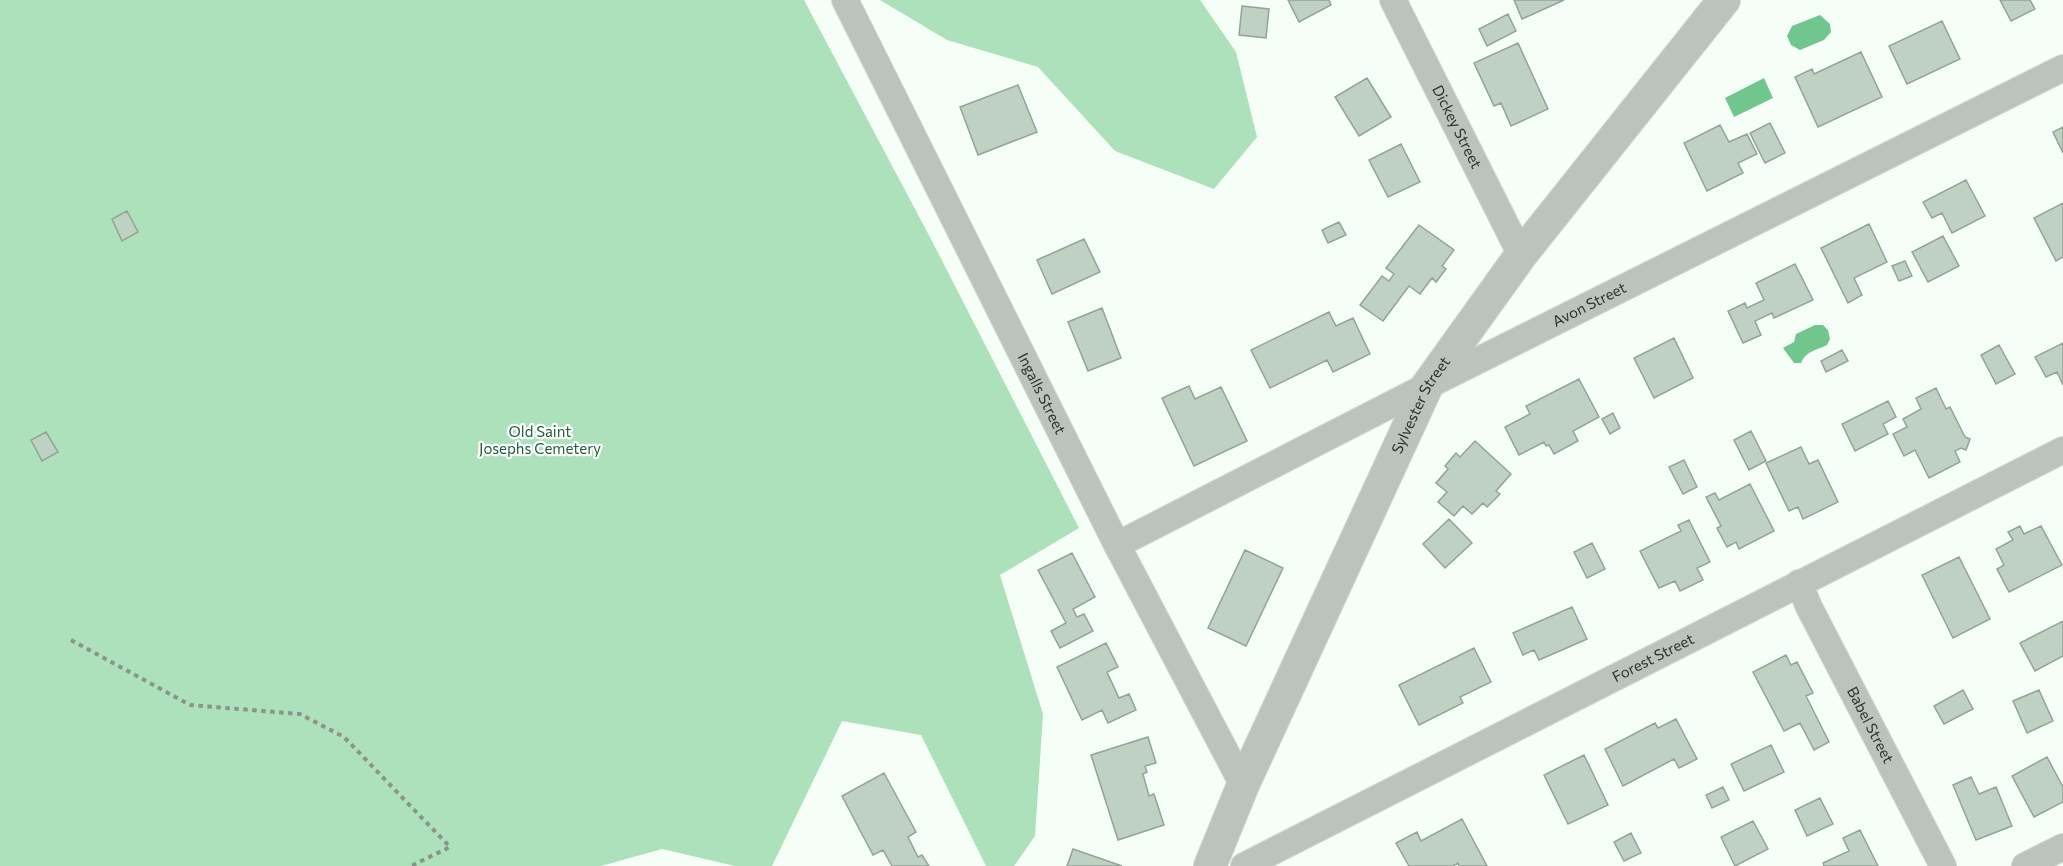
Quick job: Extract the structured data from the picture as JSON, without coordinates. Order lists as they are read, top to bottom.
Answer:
{
  "streets": {
    "street": [
      "Dickey Street",
      "Avon Street",
      "Ingalls Street",
      "Sylvester Street",
      "Forest Street",
      "Babel Street"
    ]
  },
  "crossings": [
    ["Dickey Street", "Sylvester Street"],
    ["Avon Street", "Ingalls Street"],
    ["Avon Street", "Sylvester Street"],
    ["Ingalls Street", "Sylvester Street"],
    ["Forest Street", "Babel Street"]
  ],
  "parks": ["Old Saint Josephs Cemetery"]
}
